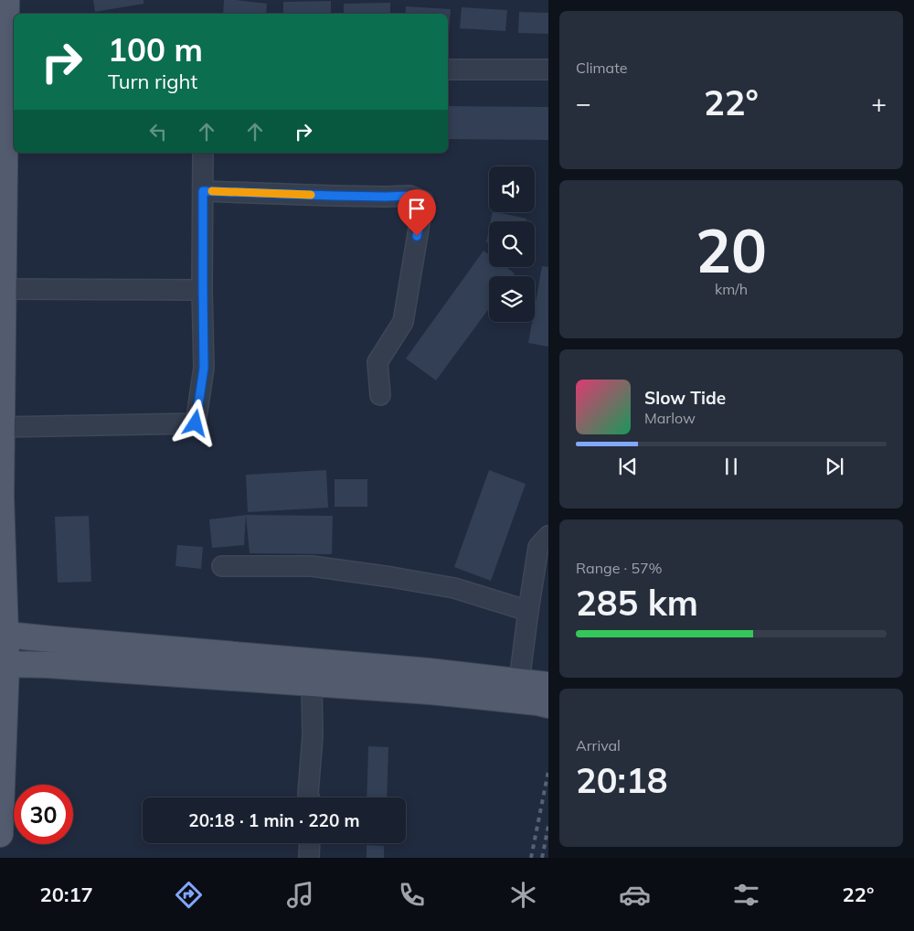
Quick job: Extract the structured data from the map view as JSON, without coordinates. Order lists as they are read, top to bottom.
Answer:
{
  "page": {
    "tile": [
      "Climate",
      ["20", "km/h"],
      ["Range · 57%", "285 km"],
      ["Arrival", "20:18"]
    ],
    "turn": ["100 m", "Turn right"],
    "heat": ["−", "22°", "+"],
    "song": ["Slow Tide", "Marlow"],
    "limit": "30",
    "trip": "20:18 · 1 min · 220 m",
    "tabs": ["20:17", "22°"]
  }
}
